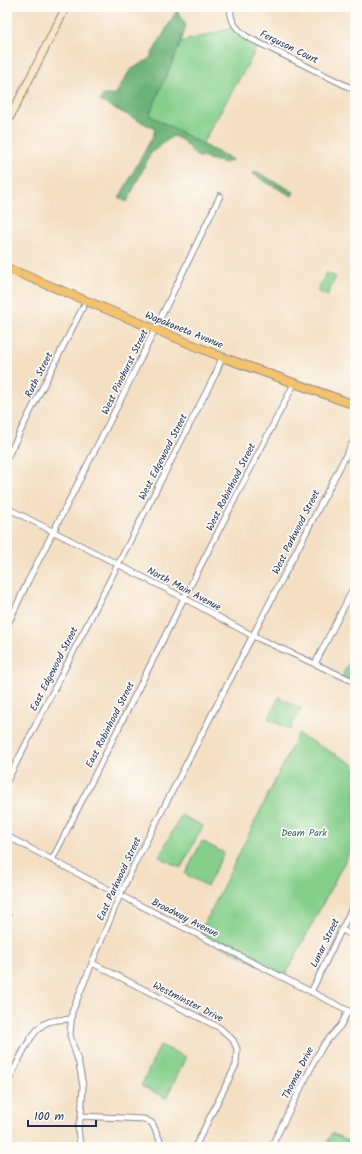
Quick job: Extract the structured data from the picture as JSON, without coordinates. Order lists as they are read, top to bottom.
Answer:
{
  "streets": {
    "main road": ["Wapakoneta Avenue"],
    "street": [
      "Ferguson Court",
      "West Pinehurst Street",
      "Ruth Street",
      "West Edgewood Street",
      "West Robinhood Street",
      "West Parkwood Street",
      "North Main Avenue",
      "East Edgewood Street",
      "East Robinhood Street",
      "East Parkwood Street",
      "Broadway Avenue",
      "Lunar Street",
      "Westminster Drive",
      "Thomas Drive"
    ]
  },
  "crossings": [
    ["Wapakoneta Avenue", "West Pinehurst Street"],
    ["Wapakoneta Avenue", "Ruth Street"],
    ["Wapakoneta Avenue", "West Edgewood Street"],
    ["Wapakoneta Avenue", "West Robinhood Street"],
    ["West Pinehurst Street", "North Main Avenue"],
    ["West Edgewood Street", "North Main Avenue"],
    ["West Edgewood Street", "East Edgewood Street"],
    ["West Robinhood Street", "North Main Avenue"],
    ["West Robinhood Street", "East Robinhood Street"],
    ["West Parkwood Street", "North Main Avenue"],
    ["West Parkwood Street", "East Parkwood Street"],
    ["North Main Avenue", "East Edgewood Street"],
    ["North Main Avenue", "East Robinhood Street"],
    ["North Main Avenue", "East Parkwood Street"],
    ["East Robinhood Street", "Broadway Avenue"],
    ["East Parkwood Street", "Broadway Avenue"],
    ["East Parkwood Street", "Westminster Drive"],
    ["Broadway Avenue", "Lunar Street"],
    ["Broadway Avenue", "Thomas Drive"]
  ],
  "parks": ["Deam Park"],
  "scale_bar": "100 m"
}
